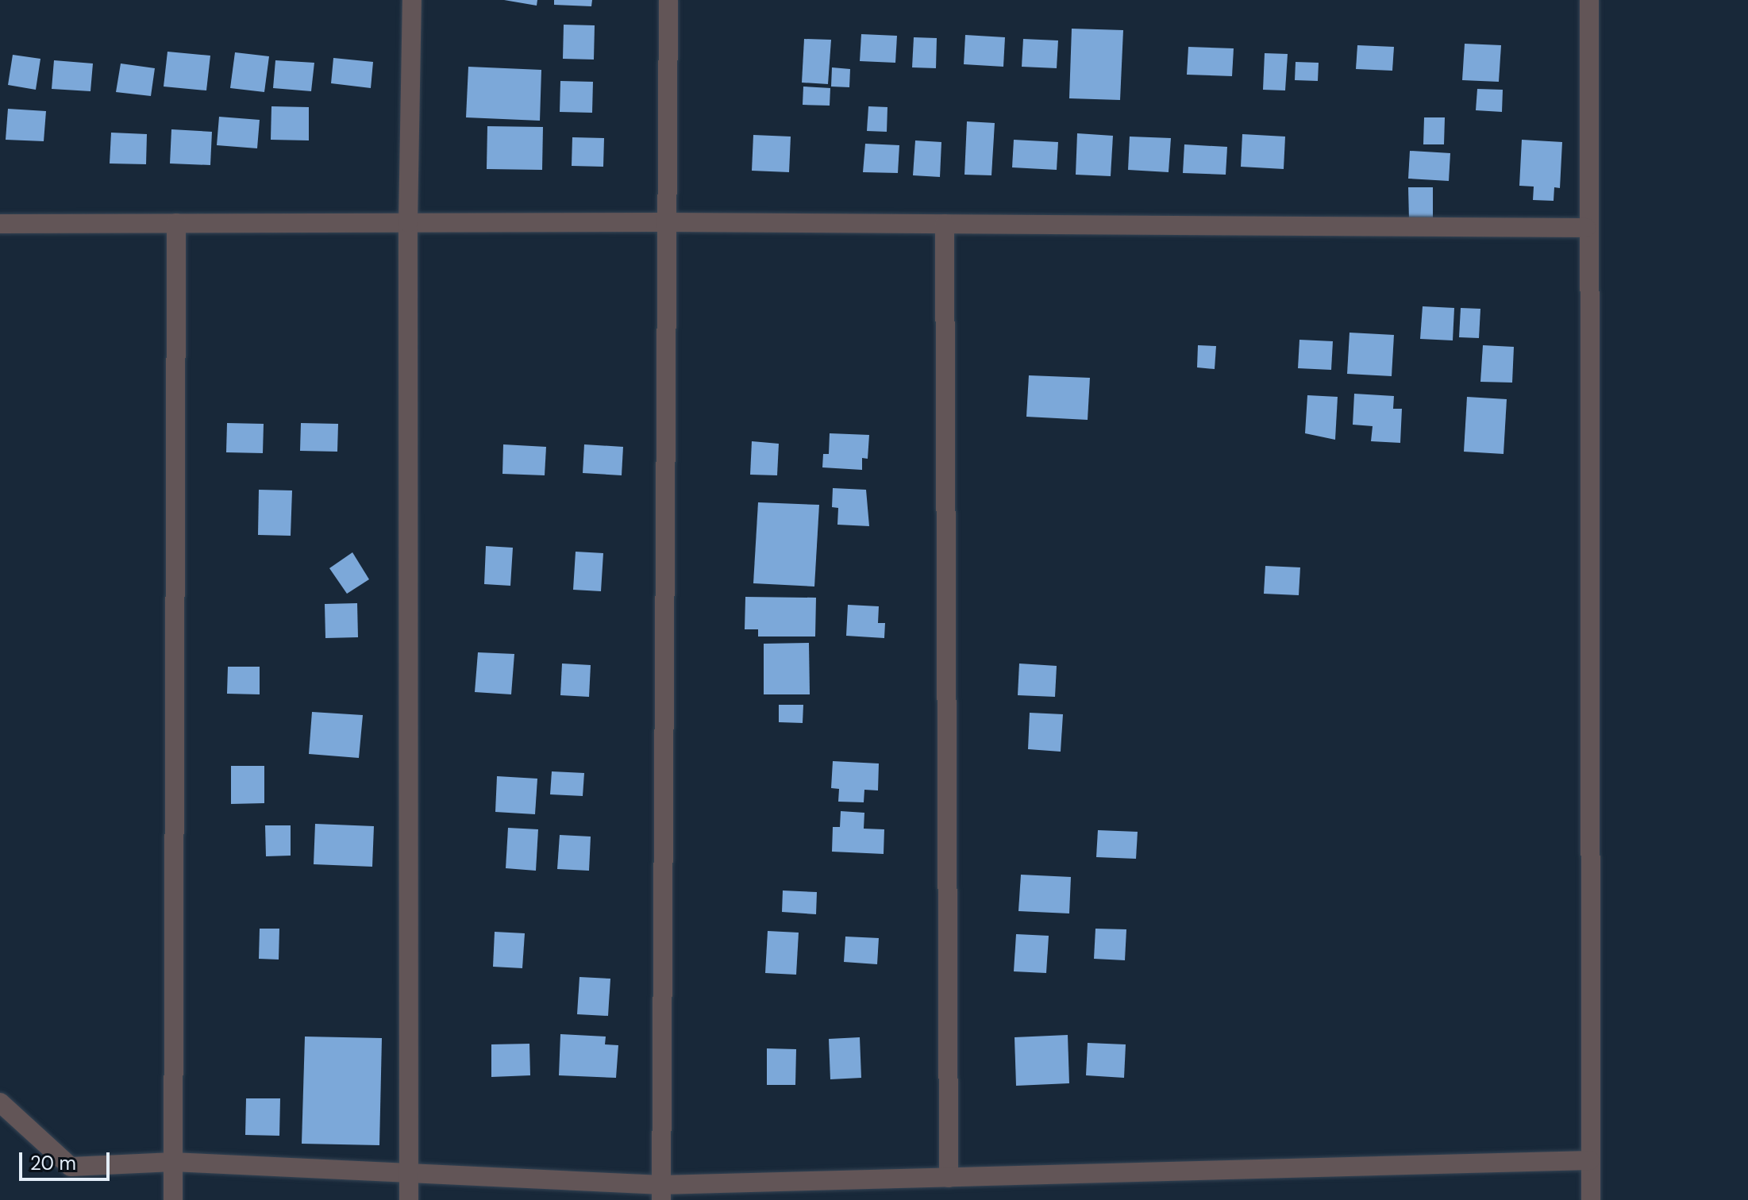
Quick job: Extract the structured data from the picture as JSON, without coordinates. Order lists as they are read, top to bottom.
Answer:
{
  "scale_bar": "20 m"
}
